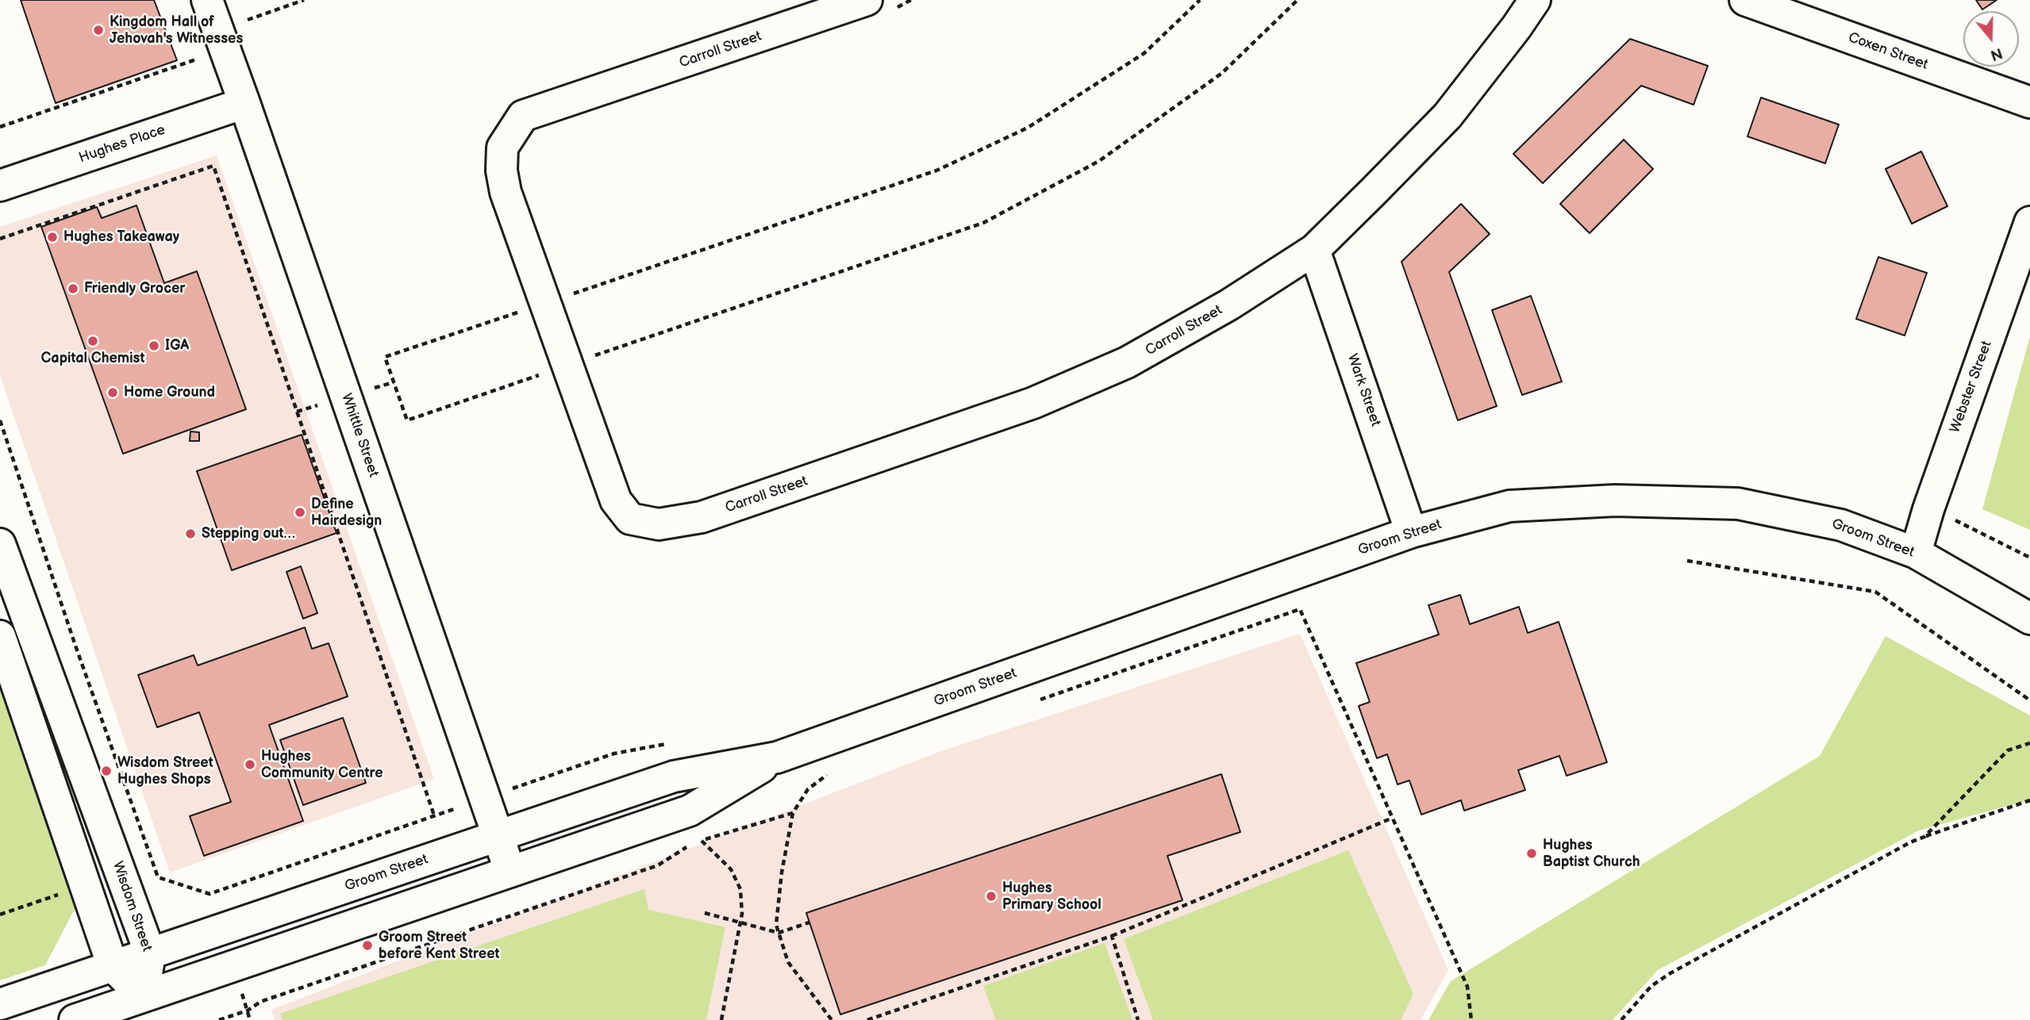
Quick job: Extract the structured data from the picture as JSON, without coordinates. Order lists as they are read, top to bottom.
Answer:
{
  "streets": {
    "street": [
      "Carroll Street",
      "Coxen Street",
      "Hughes Place",
      "Webster Street",
      "Wark Street",
      "Whittle Street",
      "Groom Street",
      "Wisdom Street"
    ]
  },
  "crossings": [
    ["Carroll Street", "Wark Street"],
    ["Hughes Place", "Whittle Street"],
    ["Webster Street", "Groom Street"],
    ["Wark Street", "Groom Street"],
    ["Whittle Street", "Groom Street"],
    ["Groom Street", "Wisdom Street"]
  ],
  "places": [
    "Kingdom Hall of Jehovah's Witnesses",
    "Hughes Takeaway",
    "Friendly Grocer",
    "Capital Chemist",
    "IGA",
    "Home Ground",
    "Define Hairdesign",
    "Stepping out…",
    "Hughes Community Centre",
    "Wisdom Street Hughes Shops",
    "Hughes Baptist Church",
    "Hughes Primary School",
    "Groom Street before Kent Street"
  ],
  "north": "bottom"
}
